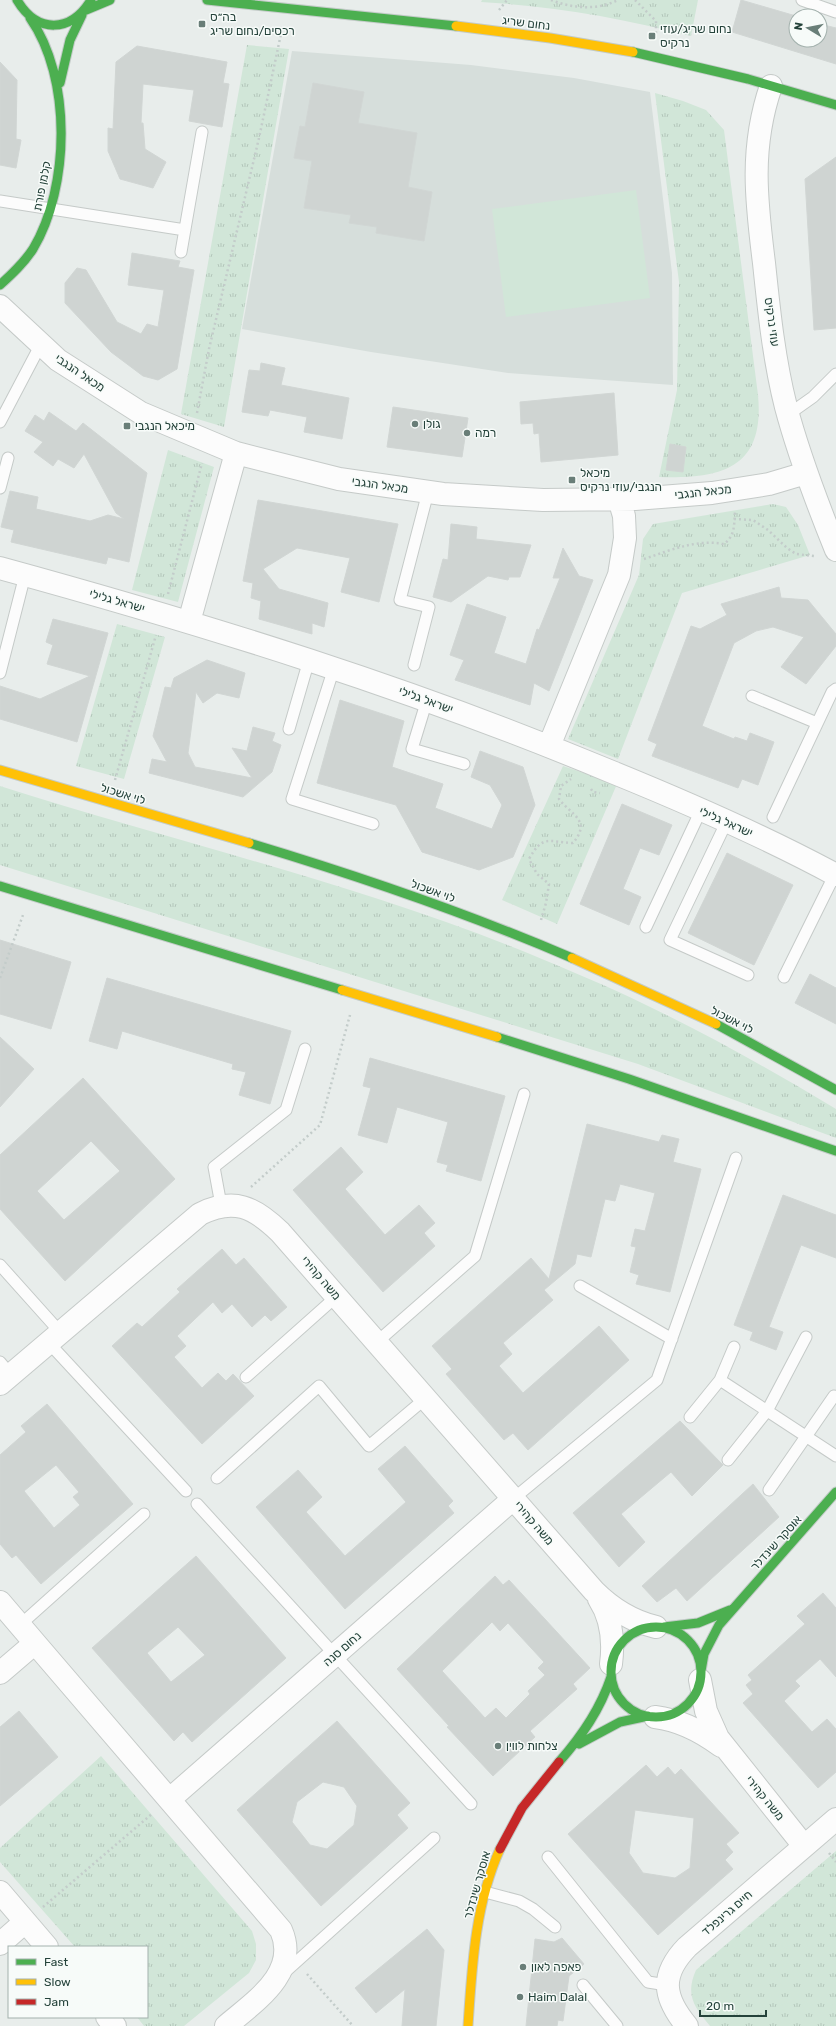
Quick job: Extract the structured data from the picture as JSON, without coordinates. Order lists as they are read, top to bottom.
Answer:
{
  "streets": {
    "street": [
      "נחום שריג",
      "קלמן פורת",
      "עוזי נרקיס",
      "מכאל הנגבי",
      "ישראל גלילי",
      "לוי אשכול",
      "משה קהירי",
      "אוסקר שינדלר",
      "נחום סנה",
      "חיים גרינפלד"
    ]
  },
  "crossings": [
    ["נחום שריג", "עוזי נרקיס"],
    ["עוזי נרקיס", "מכאל הנגבי"],
    ["משה קהירי", "אוסקר שינדלר"],
    ["משה קהירי", "נחום סנה"],
    ["משה קהירי", "חיים גרינפלד"]
  ],
  "places": {
    "transit": [
      "בה״ס רכסים/נחום שריג",
      "נחום שריג/עוזי נרקיס",
      "מיכאל הנגבי",
      "מיכאל הנגבי/עוזי נרקיס"
    ],
    "other": [
      "גולן",
      "רמה",
      "צלחות לווין",
      "פאפה לאון",
      "Haim Dalal"
    ]
  },
  "legend": ["Fast", "Slow", "Jam"],
  "scale_bar": "20 m",
  "north": "left"
}
